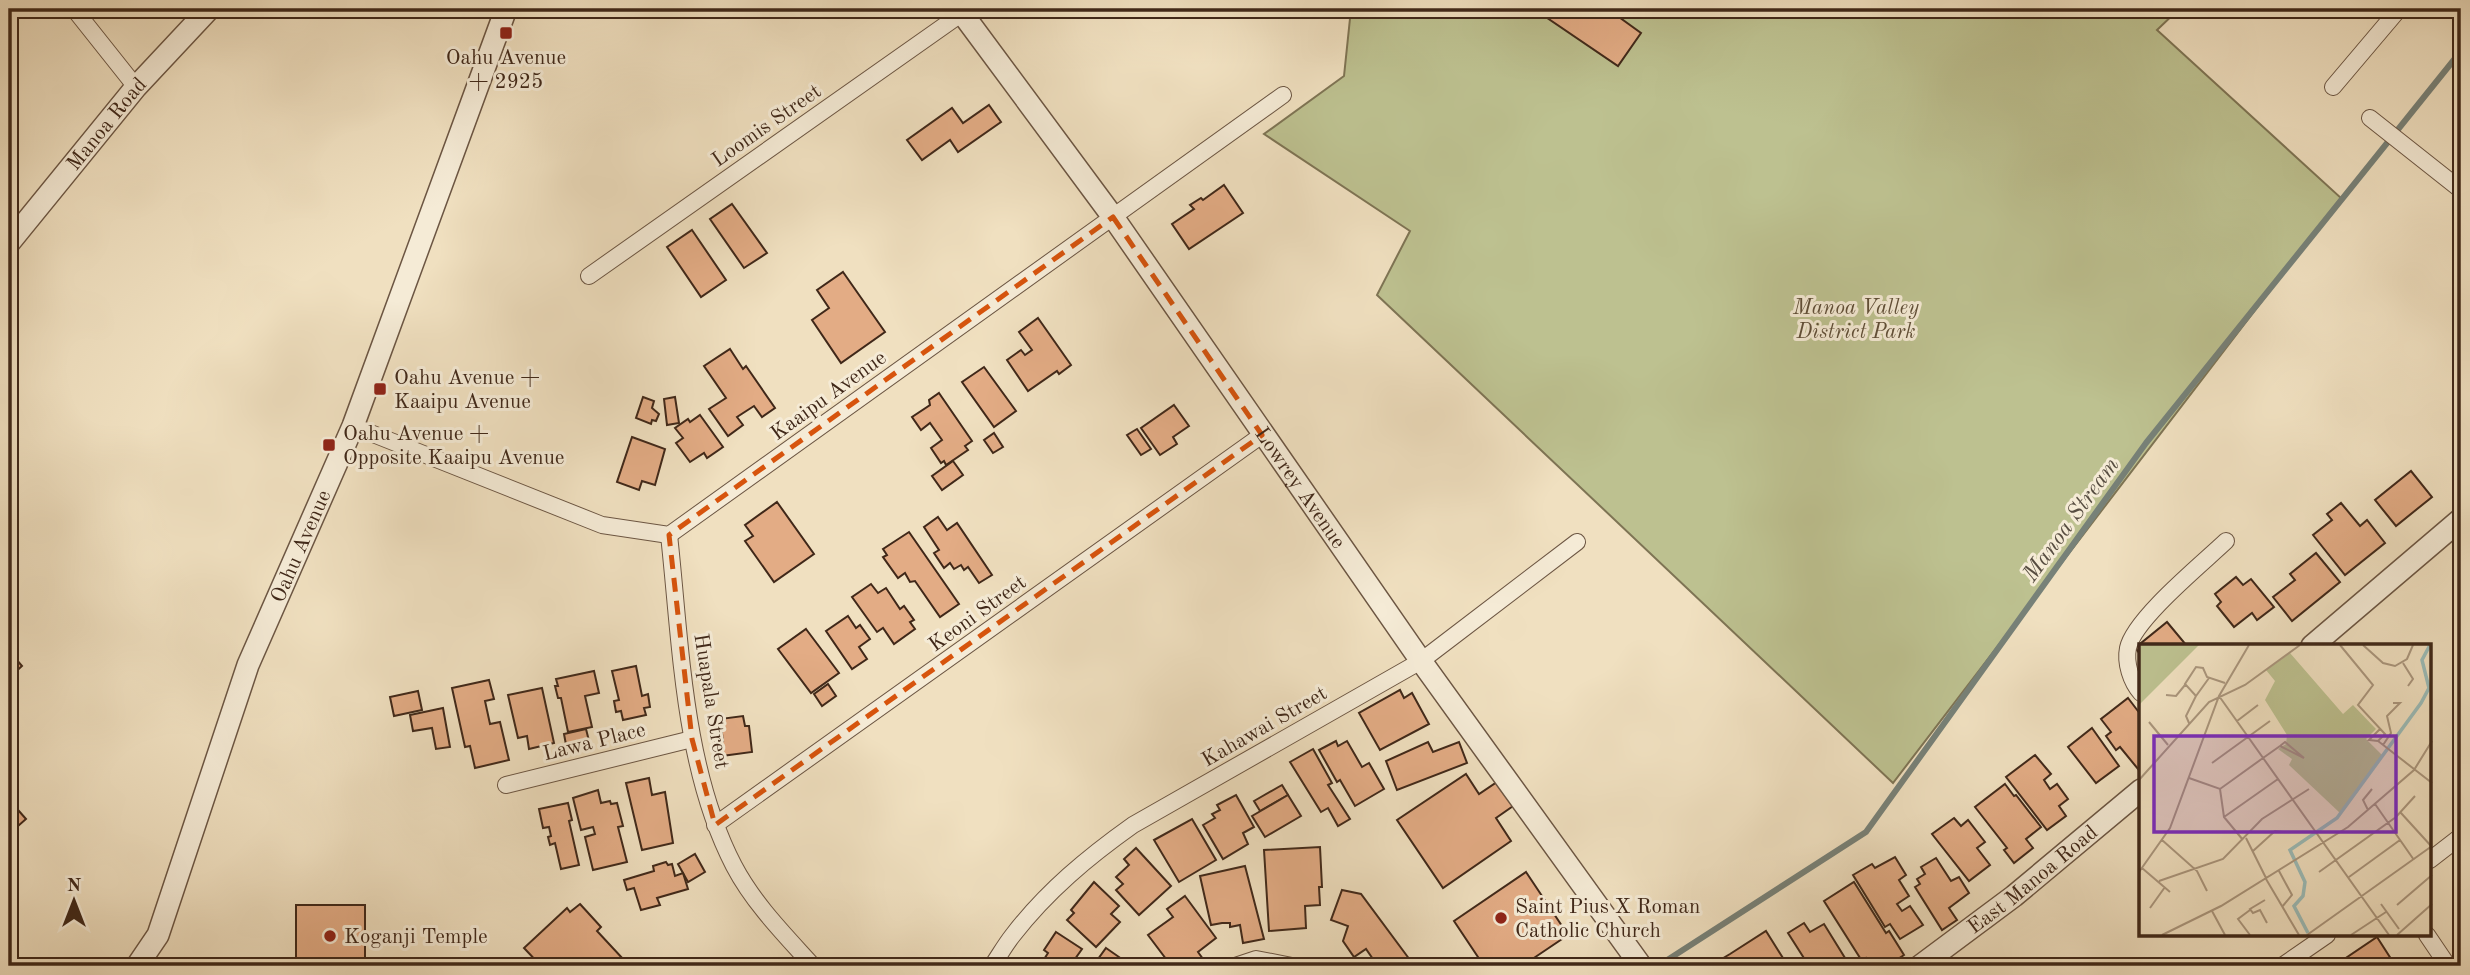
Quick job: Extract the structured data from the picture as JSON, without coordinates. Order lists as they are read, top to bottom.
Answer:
{
  "streets": {
    "street": [
      "Manoa Road",
      "Loomis Street",
      "Kaaipu Avenue",
      "Lowrey Avenue",
      "Oahu Avenue",
      "Keoni Street",
      "Huapala Street",
      "Kahawai Street",
      "Lawa Place",
      "East Manoa Road"
    ]
  },
  "crossings": [
    ["Loomis Street", "Lowrey Avenue"],
    ["Kaaipu Avenue", "Lowrey Avenue"],
    ["Kaaipu Avenue", "Huapala Street"],
    ["Lowrey Avenue", "Keoni Street"],
    ["Lowrey Avenue", "Kahawai Street"],
    ["Keoni Street", "Huapala Street"],
    ["Huapala Street", "Lawa Place"]
  ],
  "water": ["Manoa Stream"],
  "parks": ["Manoa Valley District Park"],
  "places": {
    "transit": ["Oahu Avenue + 2925", "Oahu Avenue + Kaaipu Avenue", "Oahu Avenue + Opposite Kaaipu Avenue"],
    "other": ["Saint Pius X Roman Catholic Church", "Koganji Temple"]
  },
  "north": "top"
}
